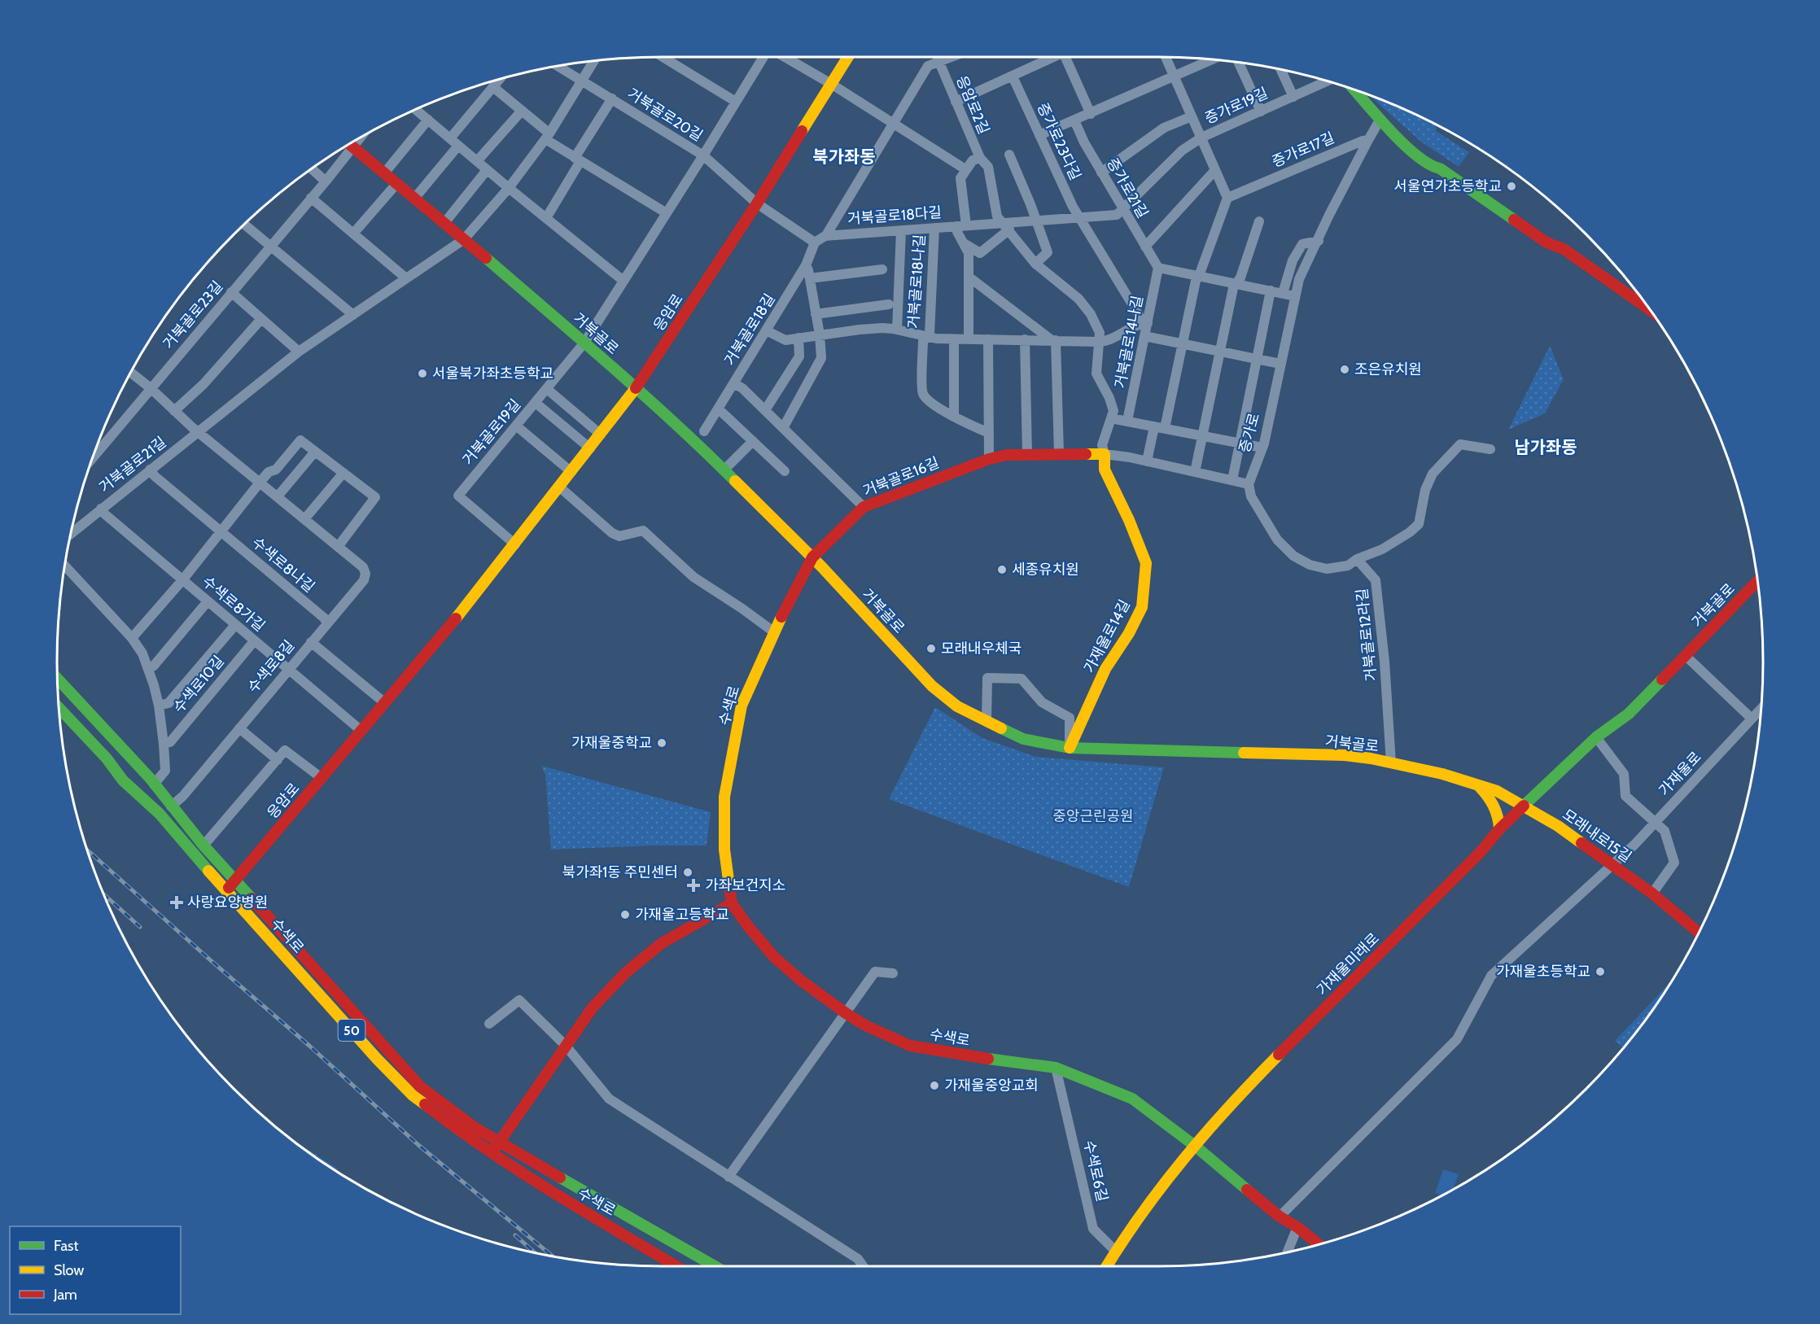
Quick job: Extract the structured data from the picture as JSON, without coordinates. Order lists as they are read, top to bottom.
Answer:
{
  "streets": {
    "main road": [
      "응암로",
      "거북골로",
      "거북골로16길",
      "가재울로14길",
      "수색로",
      "모래내로15길",
      "가재울미래로",
      "50"
    ],
    "street": [
      "응암로2길",
      "증가로19길",
      "거북골로20길",
      "증가로23다길",
      "증가로17길",
      "증가로21길",
      "거북골로18다길",
      "거북골로18나길",
      "거북골로23길",
      "거북골로18길",
      "거북골로14나길",
      "거북골로19길",
      "증가로",
      "거북골로21길",
      "수색로8나길",
      "수색로8가길",
      "거북골로12라길",
      "수색로8길",
      "수색로10길",
      "가재울로",
      "수색로6길"
    ]
  },
  "crossings": [
    ["응암로2길", "거북골로18다길"],
    ["응암로2길", "거북골로18나길"],
    ["거북골로20길", "거북골로"],
    ["거북골로20길", "거북골로19길"],
    ["거북골로20길", "거북골로21길"],
    ["증가로23다길", "거북골로18나길"],
    ["증가로23다길", "거북골로14나길"],
    ["증가로17길", "증가로"],
    ["증가로21길", "거북골로14나길"],
    ["거북골로18다길", "거북골로18나길"],
    ["거북골로18나길", "거북골로18길"],
    ["거북골로18나길", "거북골로14나길"],
    ["응암로", "거북골로"],
    ["응암로", "거북골로19길"],
    ["응암로", "수색로"],
    ["거북골로", "거북골로19길"],
    ["거북골로", "거북골로21길"],
    ["거북골로", "거북골로16길"],
    ["거북골로", "거북골로12라길"],
    ["거북골로", "가재울로14길"],
    ["거북골로", "수색로"],
    ["거북골로", "모래내로15길"],
    ["거북골로", "가재울미래로"],
    ["거북골로21길", "수색로8나길"],
    ["거북골로21길", "수색로8가길"],
    ["거북골로21길", "수색로8길"],
    ["거북골로16길", "가재울로14길"],
    ["거북골로16길", "수색로"],
    ["수색로8나길", "수색로8가길"],
    ["수색로8나길", "수색로8길"],
    ["수색로8가길", "수색로8길"],
    ["수색로8가길", "수색로10길"],
    ["수색로8길", "수색로"],
    ["수색로10길", "수색로"],
    ["수색로", "가재울미래로"],
    ["수색로", "수색로6길"],
    ["가재울로", "모래내로15길"],
    ["모래내로15길", "가재울미래로"],
    ["가재울미래로", "수색로6길"]
  ],
  "districts": ["북가좌동", "남가좌동"],
  "parks": ["중앙근린공원"],
  "places": {
    "other": [
      "서울연가초등학교",
      "조은유치원",
      "서울북가좌초등학교",
      "세종유치원",
      "모래내우체국",
      "가재울중학교",
      "북가좌1동 주민센터",
      "가재울고등학교",
      "가재울초등학교",
      "가재울중앙교회"
    ],
    "health": ["가좌보건지소", "사랑요양병원"]
  },
  "legend": ["Fast", "Slow", "Jam"]
}
